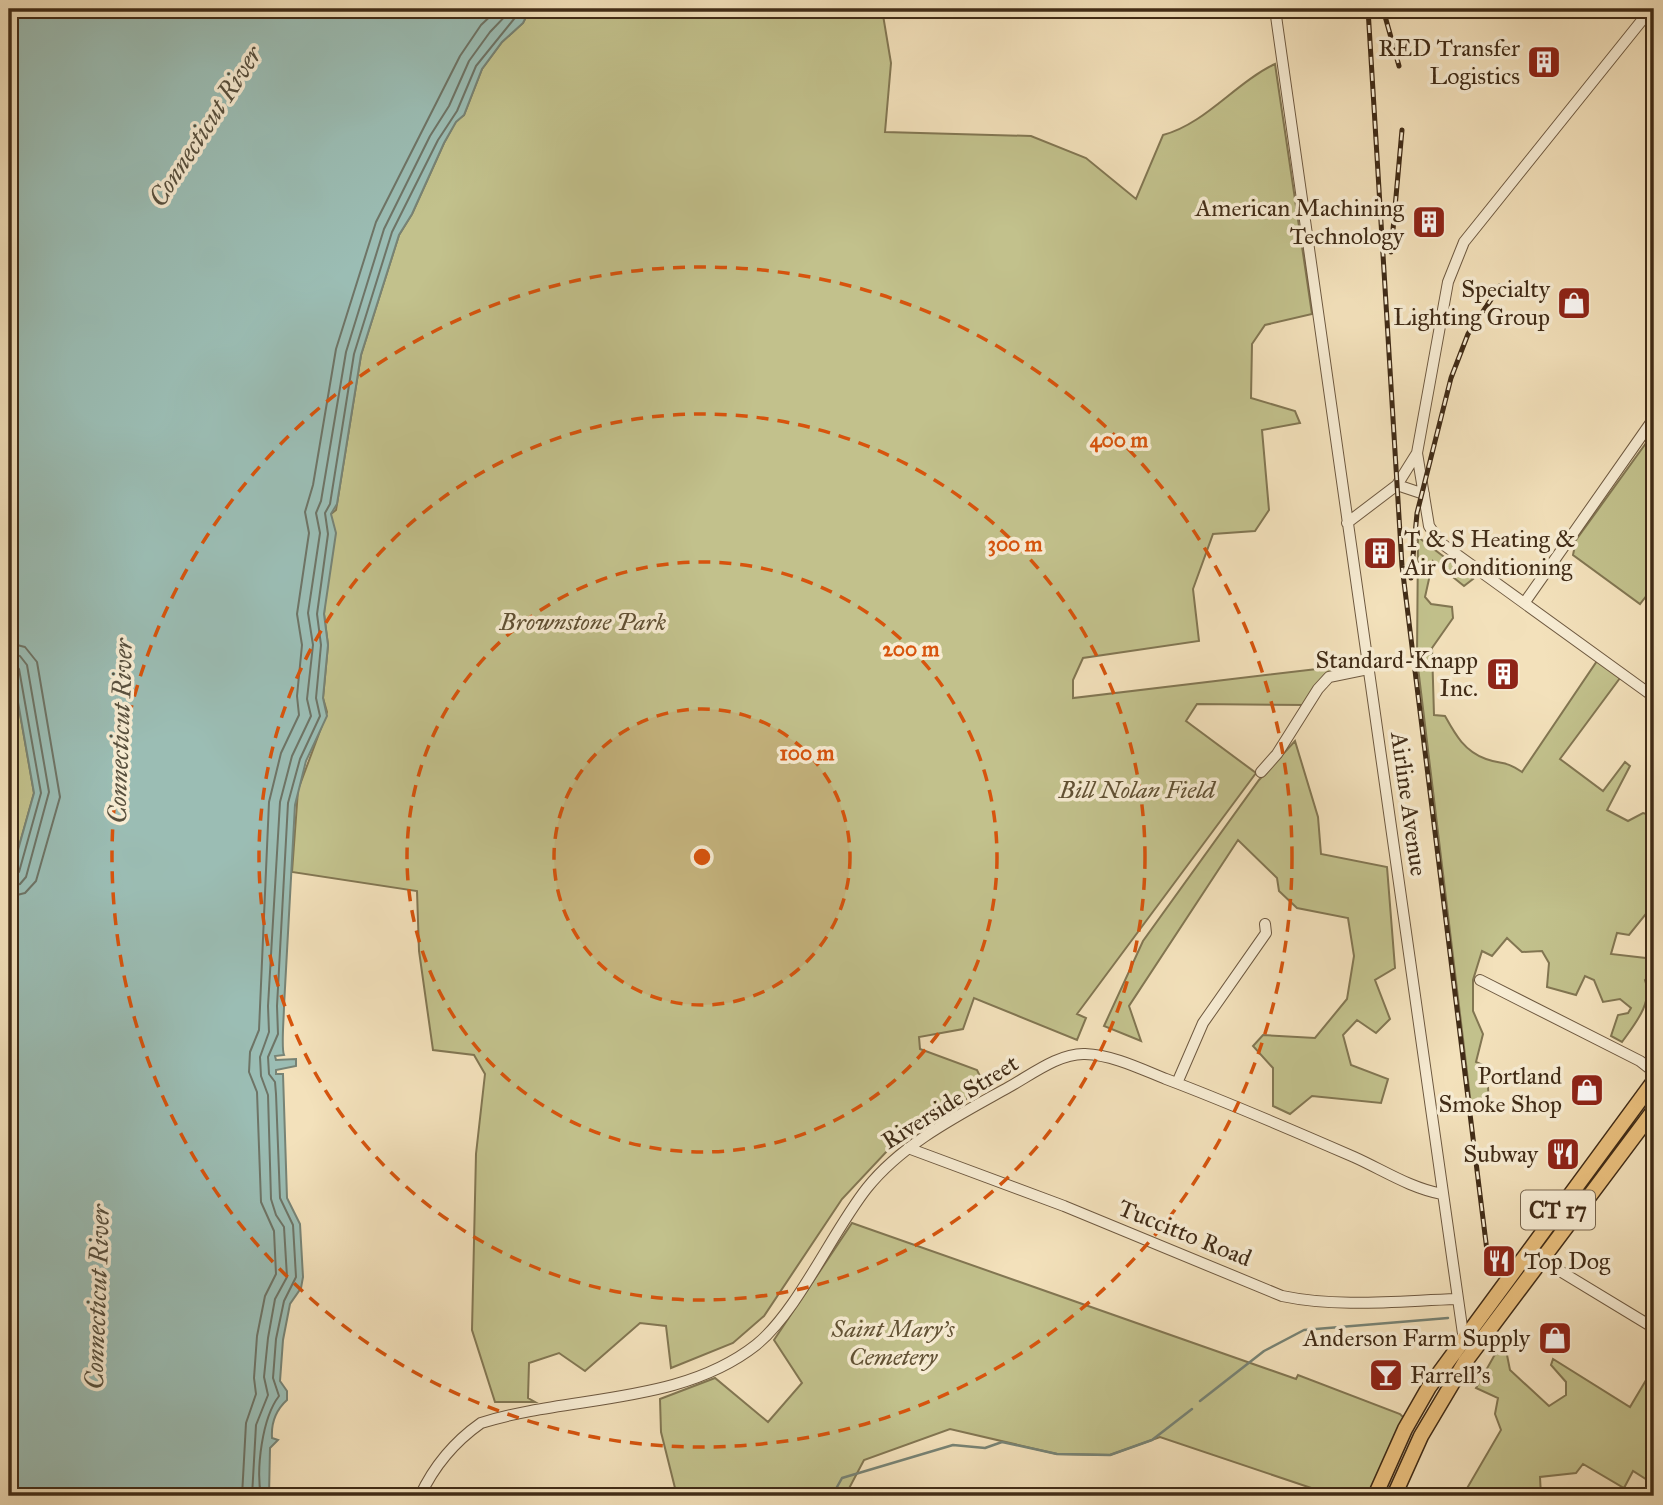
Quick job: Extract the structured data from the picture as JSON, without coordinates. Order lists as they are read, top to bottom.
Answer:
{
  "streets": {
    "highway": ["CT 17"],
    "street": ["Airline Avenue", "Riverside Street", "Tuccitto Road"]
  },
  "crossings": [
    ["Airline Avenue", "Riverside Street"],
    ["Airline Avenue", "CT 17"],
    ["Airline Avenue", "Tuccitto Road"],
    ["Riverside Street", "Tuccitto Road"]
  ],
  "water": ["Connecticut River"],
  "parks": ["Brownstone Park", "Bill Nolan Field", "Saint Mary's Cemetery"],
  "places": {
    "building": [
      "RED Transfer Logistics",
      "American Machining Technology",
      "T & S Heating & Air Conditioning",
      "Standard-Knapp Inc."
    ],
    "shop": ["Specialty Lighting Group", "Portland Smoke Shop", "Anderson Farm Supply"],
    "restaurant": ["Subway", "Top Dog"],
    "bar": ["Farrell's"]
  },
  "rings": [
    "400 m",
    "300 m",
    "200 m",
    "100 m"
  ]
}
